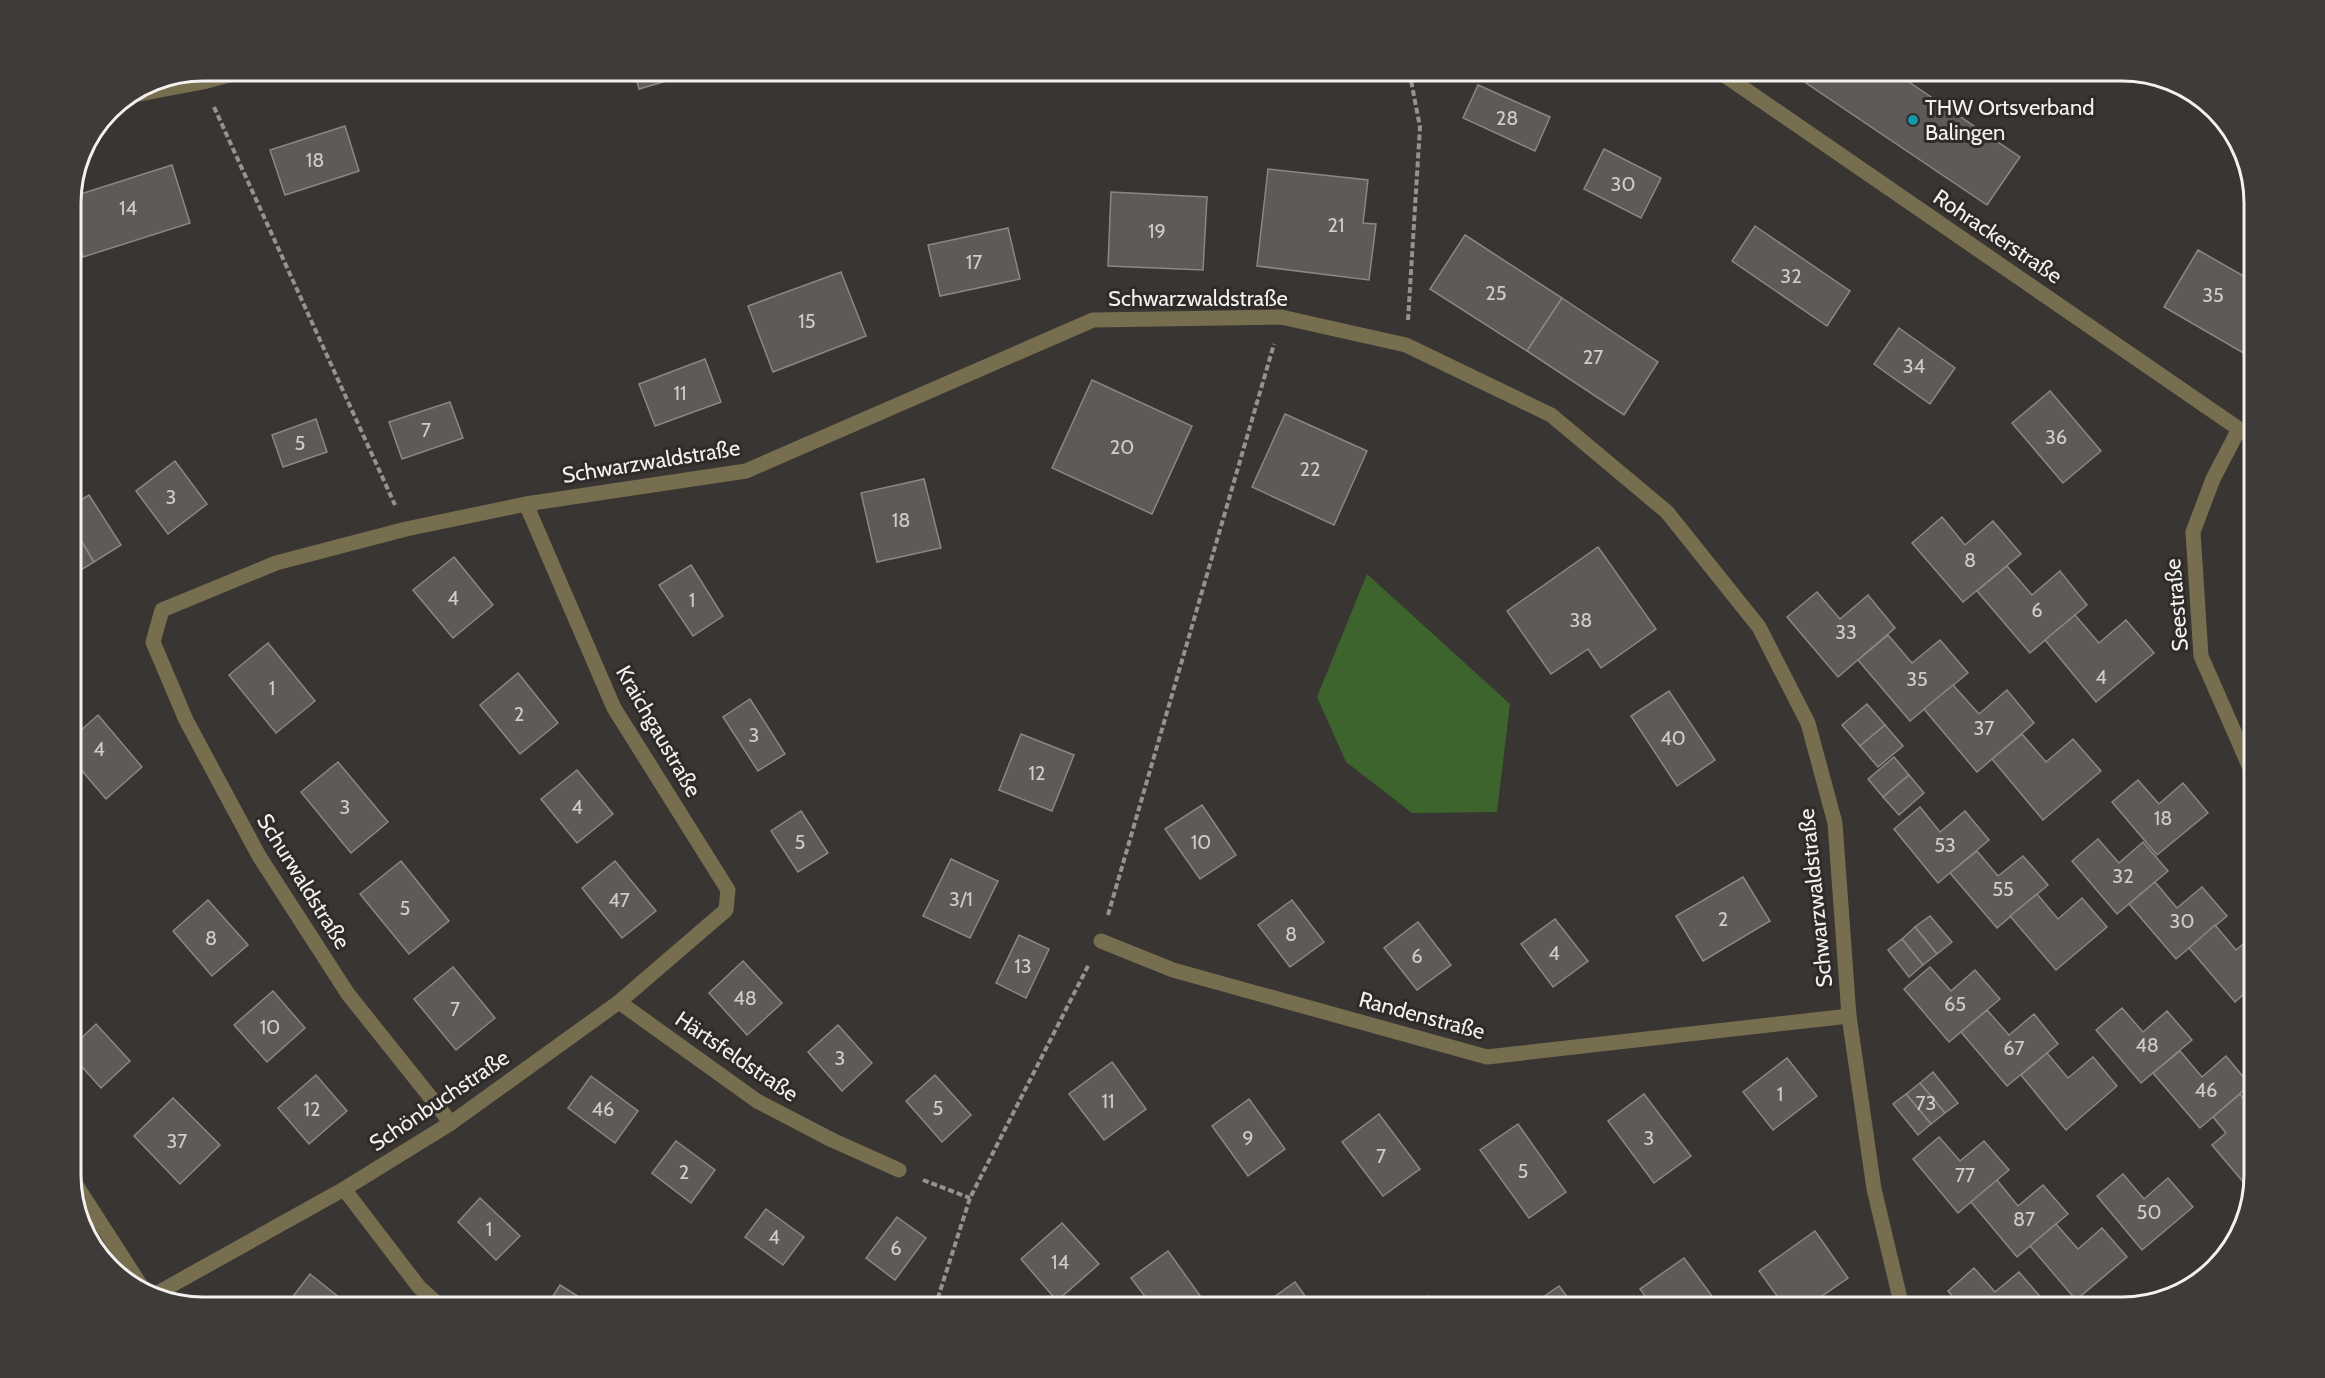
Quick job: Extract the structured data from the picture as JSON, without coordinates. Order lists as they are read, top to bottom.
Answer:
{
  "streets": {
    "street": [
      "Rohrackerstraße",
      "Schwarzwaldstraße",
      "Seestraße",
      "Kraichgaustraße",
      "Schurwaldstraße",
      "Randenstraße",
      "Härtsfeldstraße",
      "Schönbuchstraße"
    ]
  },
  "crossings": [
    ["Rohrackerstraße", "Seestraße"],
    ["Schwarzwaldstraße", "Kraichgaustraße"],
    ["Schwarzwaldstraße", "Schurwaldstraße"],
    ["Schwarzwaldstraße", "Randenstraße"],
    ["Kraichgaustraße", "Schönbuchstraße"],
    ["Schurwaldstraße", "Schönbuchstraße"],
    ["Härtsfeldstraße", "Schönbuchstraße"]
  ],
  "places": ["THW Ortsverband Balingen"],
  "house_numbers": [
    "28",
    "18",
    "30",
    "14",
    "21",
    "19",
    "17",
    "32",
    "25",
    "35",
    "15",
    "27",
    "34",
    "11",
    "7",
    "36",
    "5",
    "20",
    "22",
    "3",
    "18",
    "8",
    "4",
    "1",
    "6",
    "38",
    "33",
    "4",
    "35",
    "1",
    "2",
    "37",
    "3",
    "40",
    "4",
    "12",
    "3",
    "4",
    "18",
    "5",
    "10",
    "53",
    "32",
    "55",
    "3/1",
    "47",
    "5",
    "2",
    "30",
    "8",
    "8",
    "4",
    "6",
    "13",
    "48",
    "65",
    "7",
    "10",
    "48",
    "67",
    "3",
    "46",
    "1",
    "11",
    "73",
    "5",
    "12",
    "46",
    "9",
    "3",
    "37",
    "7",
    "5",
    "2",
    "77",
    "50",
    "87",
    "1",
    "4",
    "6",
    "14"
  ]
}
